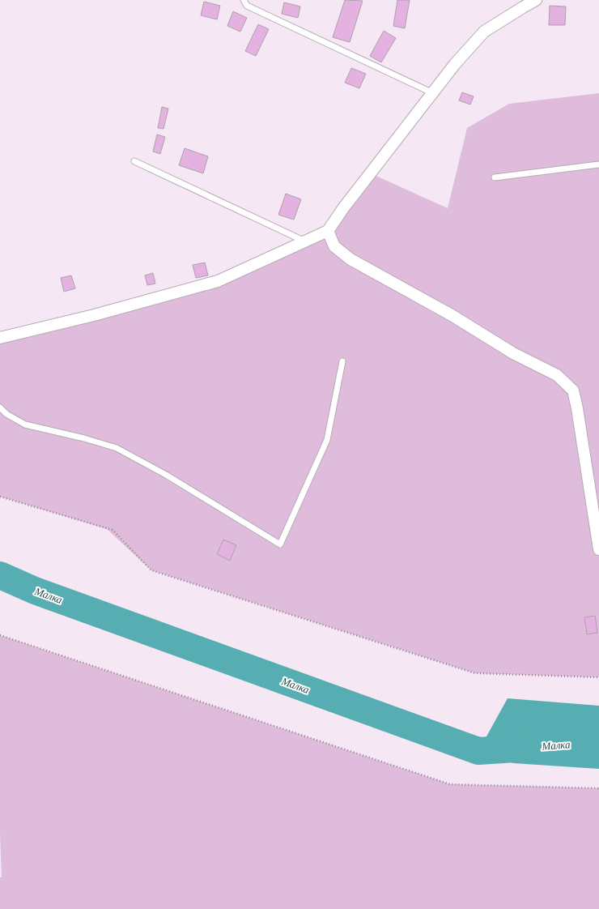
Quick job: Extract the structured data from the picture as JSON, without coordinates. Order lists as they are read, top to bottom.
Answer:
{
  "water": ["Малка"]
}
